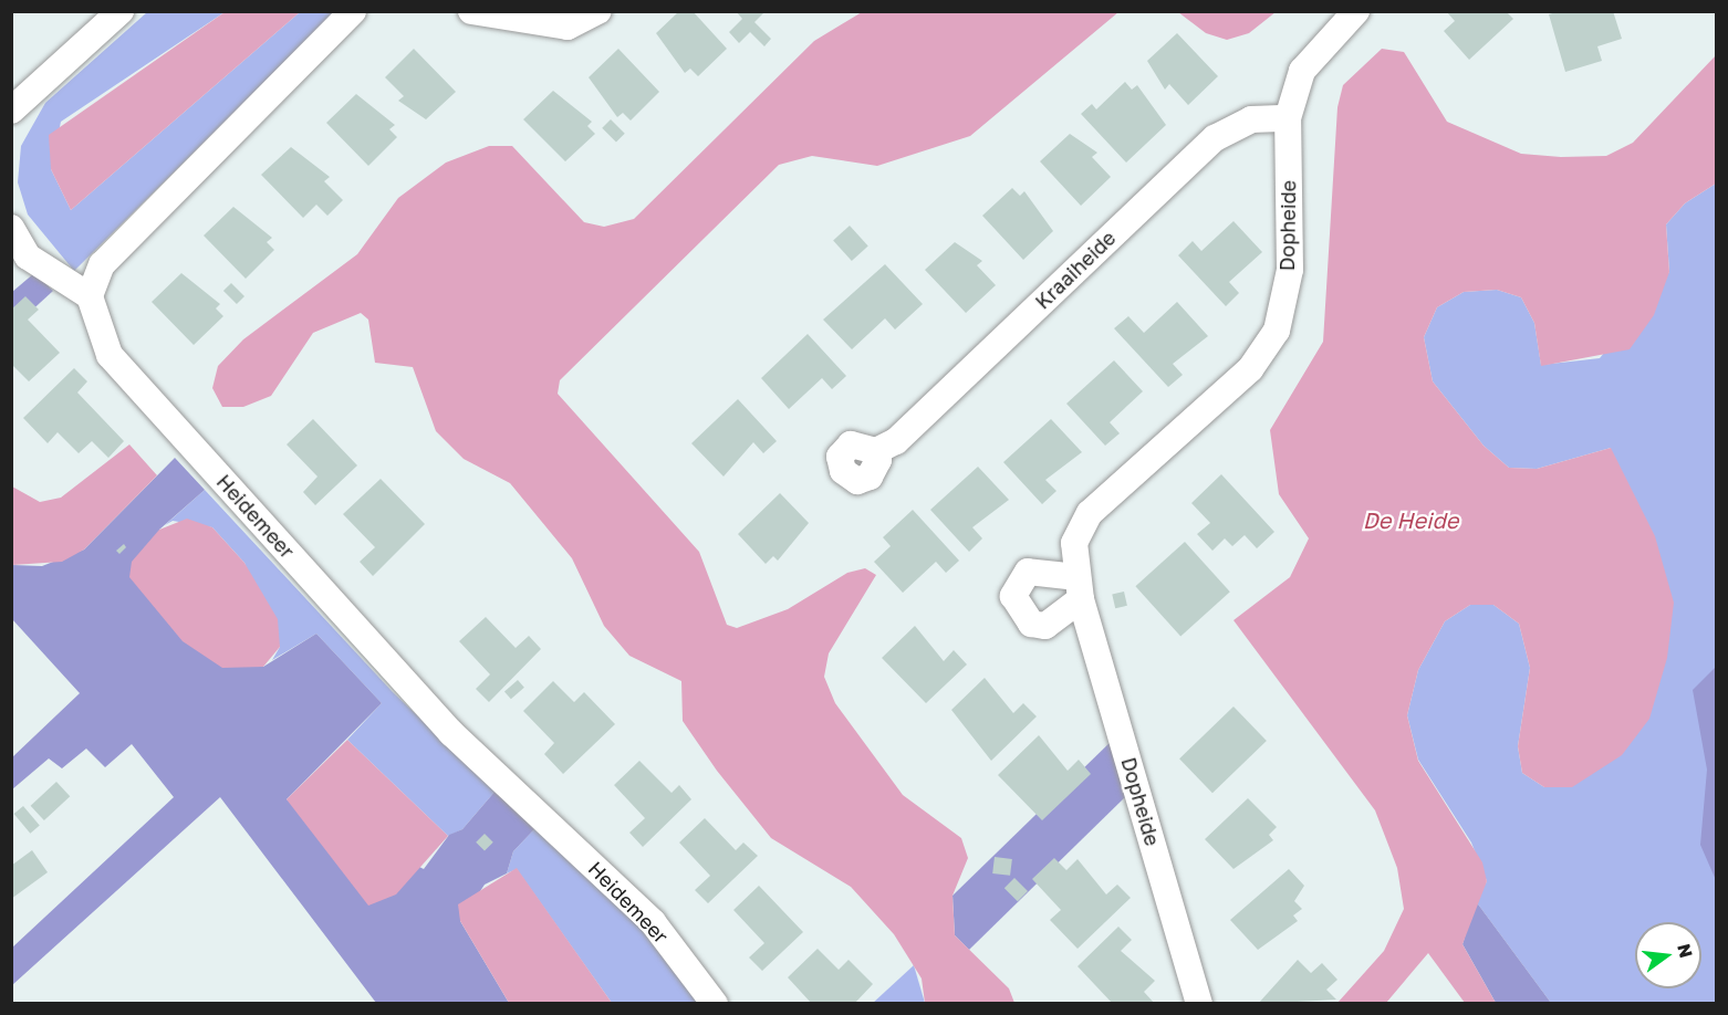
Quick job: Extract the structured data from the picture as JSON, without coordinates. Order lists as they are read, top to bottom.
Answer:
{
  "streets": {
    "street": ["Dopheide", "Kraaiheide", "Heidemeer"]
  },
  "crossings": [
    ["Dopheide", "Kraaiheide"]
  ],
  "water": ["De Heide"],
  "north": "right"
}
